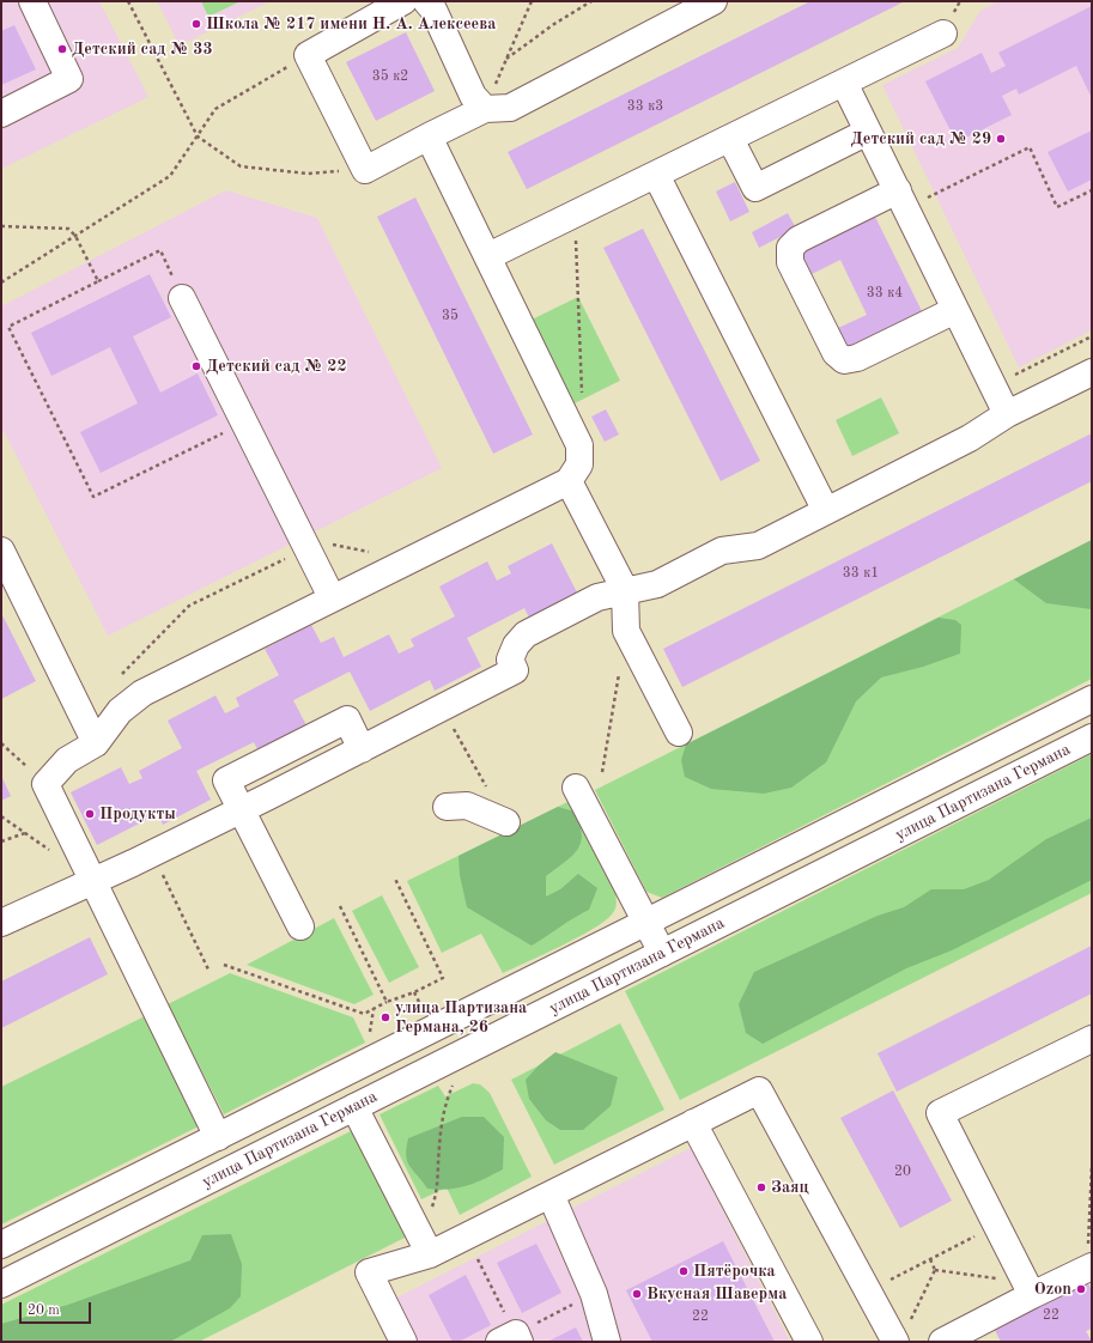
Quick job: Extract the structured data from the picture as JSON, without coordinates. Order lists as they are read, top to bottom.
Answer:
{
  "streets": {
    "main road": ["улица Партизана Германа"]
  },
  "places": [
    "Школа № 217 имени Н. А. Алексеева",
    "Детский сад № 33",
    "Детский сад № 29",
    "Детский сад № 22",
    "Продукты",
    "улица Партизана Германа, 26",
    "Заяц",
    "Пятёрочка",
    "Ozon",
    "Вкусная Шаверма"
  ],
  "house_numbers": [
    "35 к2",
    "33 к3",
    "33 к4",
    "35",
    "33 к1",
    "20",
    "22",
    "22"
  ],
  "scale_bar": "20 m"
}
